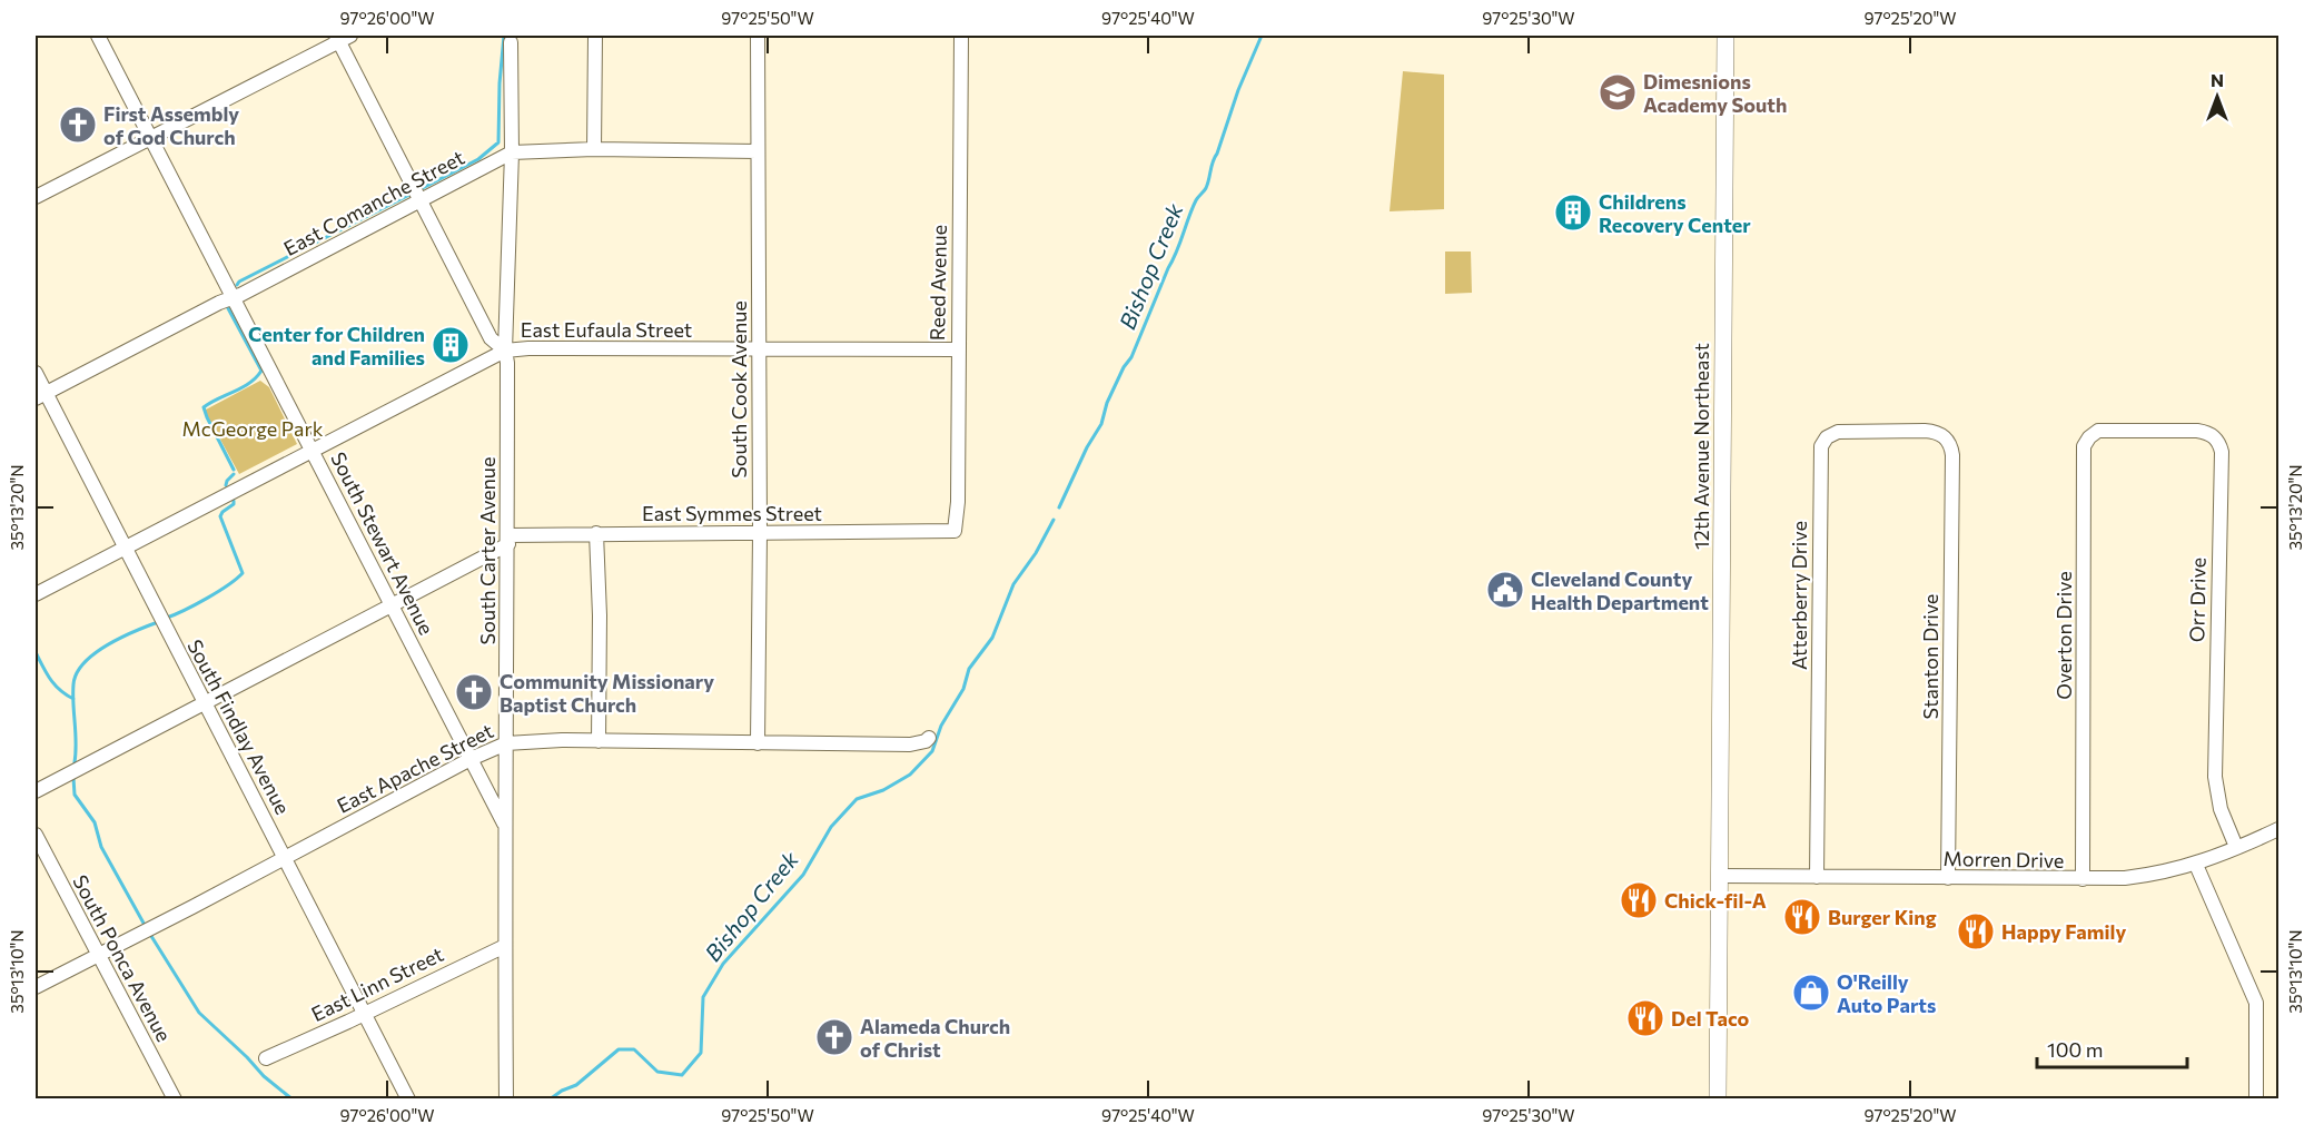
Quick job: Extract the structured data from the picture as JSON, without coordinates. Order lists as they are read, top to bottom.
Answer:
{
  "streets": {
    "main road": ["12th Avenue Northeast"],
    "street": [
      "East Comanche Street",
      "Reed Avenue",
      "East Eufaula Street",
      "South Cook Avenue",
      "East Symmes Street",
      "South Stewart Avenue",
      "South Carter Avenue",
      "Atterberry Drive",
      "Orr Drive",
      "Overton Drive",
      "Stanton Drive",
      "South Findlay Avenue",
      "East Apache Street",
      "Morren Drive",
      "South Ponca Avenue",
      "East Linn Street"
    ]
  },
  "crossings": [
    ["East Comanche Street", "South Cook Avenue"],
    ["East Comanche Street", "South Stewart Avenue"],
    ["East Comanche Street", "South Carter Avenue"],
    ["East Comanche Street", "South Findlay Avenue"],
    ["Reed Avenue", "East Eufaula Street"],
    ["Reed Avenue", "East Symmes Street"],
    ["East Eufaula Street", "South Cook Avenue"],
    ["East Eufaula Street", "South Stewart Avenue"],
    ["East Eufaula Street", "South Carter Avenue"],
    ["East Eufaula Street", "South Findlay Avenue"],
    ["South Cook Avenue", "East Symmes Street"],
    ["South Cook Avenue", "East Apache Street"],
    ["12th Avenue Northeast", "Morren Drive"],
    ["East Symmes Street", "South Stewart Avenue"],
    ["East Symmes Street", "South Carter Avenue"],
    ["East Symmes Street", "South Findlay Avenue"],
    ["South Stewart Avenue", "South Carter Avenue"],
    ["South Stewart Avenue", "East Apache Street"],
    ["South Carter Avenue", "East Apache Street"],
    ["South Carter Avenue", "East Linn Street"],
    ["Atterberry Drive", "Stanton Drive"],
    ["Atterberry Drive", "Morren Drive"],
    ["Orr Drive", "Overton Drive"],
    ["Orr Drive", "Morren Drive"],
    ["Overton Drive", "Morren Drive"],
    ["Stanton Drive", "Morren Drive"],
    ["South Findlay Avenue", "East Apache Street"],
    ["South Findlay Avenue", "East Linn Street"],
    ["East Apache Street", "South Ponca Avenue"]
  ],
  "water": ["Bishop Creek"],
  "parks": ["McGeorge Park"],
  "places": {
    "school or university": ["Dimesnions Academy South"],
    "church": ["First Assembly of God Church", "Community Missionary Baptist Church", "Alameda Church of Christ"],
    "building": ["Childrens Recovery Center", "Center for Children and Families"],
    "public building": ["Cleveland County Health Department"],
    "restaurant": [
      "Chick-fil-A",
      "Burger King",
      "Happy Family",
      "Del Taco"
    ],
    "shop": ["O'Reilly Auto Parts"]
  },
  "scale_bar": "100 m",
  "north": "top",
  "coordinates": [
    "97°26'00\"W",
    "97°25'50\"W",
    "97°25'40\"W",
    "97°25'30\"W",
    "97°25'20\"W",
    "35°13'20\"N",
    "35°13'10\"N"
  ]
}
